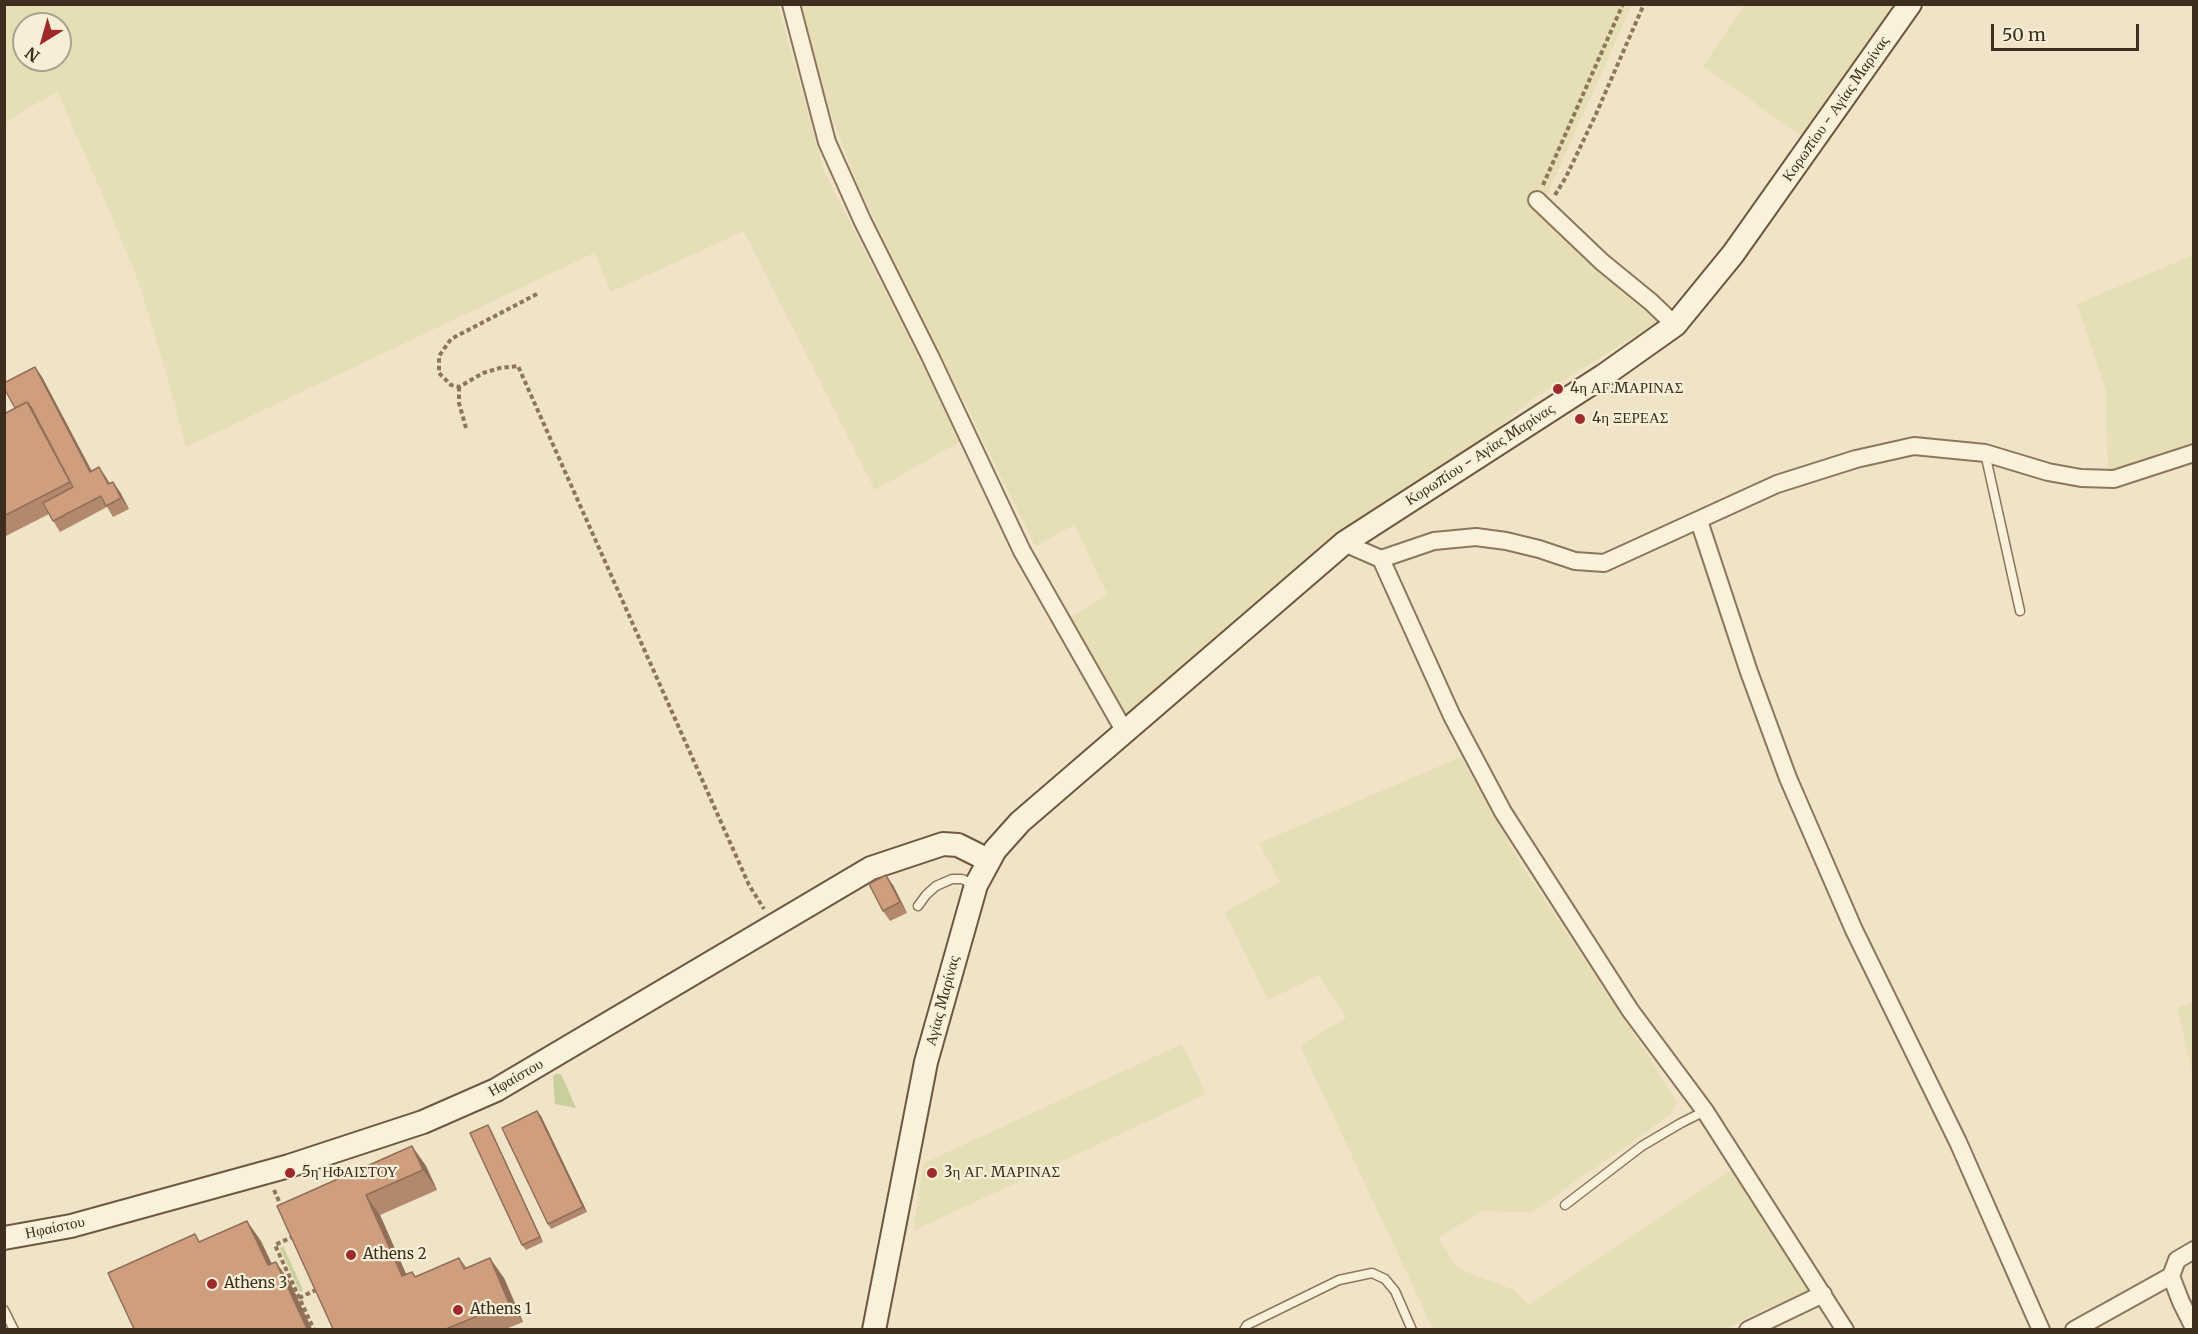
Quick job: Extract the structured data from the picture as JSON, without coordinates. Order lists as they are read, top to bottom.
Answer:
{
  "streets": {
    "main road": ["Κορωπίου - Αγίας Μαρίνας", "Αγίας Μαρίνας", "Ηφαίστου"]
  },
  "crossings": [
    ["Κορωπίου - Αγίας Μαρίνας", "Αγίας Μαρίνας"],
    ["Αγίας Μαρίνας", "Ηφαίστου"]
  ],
  "places": [
    "4η ΑΓ.ΜΑΡΙΝΑΣ",
    "4η ΞΕΡΕΑΣ",
    "5η ΗΦΑΙΣΤΟΥ",
    "3η ΑΓ. ΜΑΡΙΝΑΣ",
    "Athens 2",
    "Athens 3",
    "Athens 1"
  ],
  "scale_bar": "50 m",
  "north": "bottom left"
}
